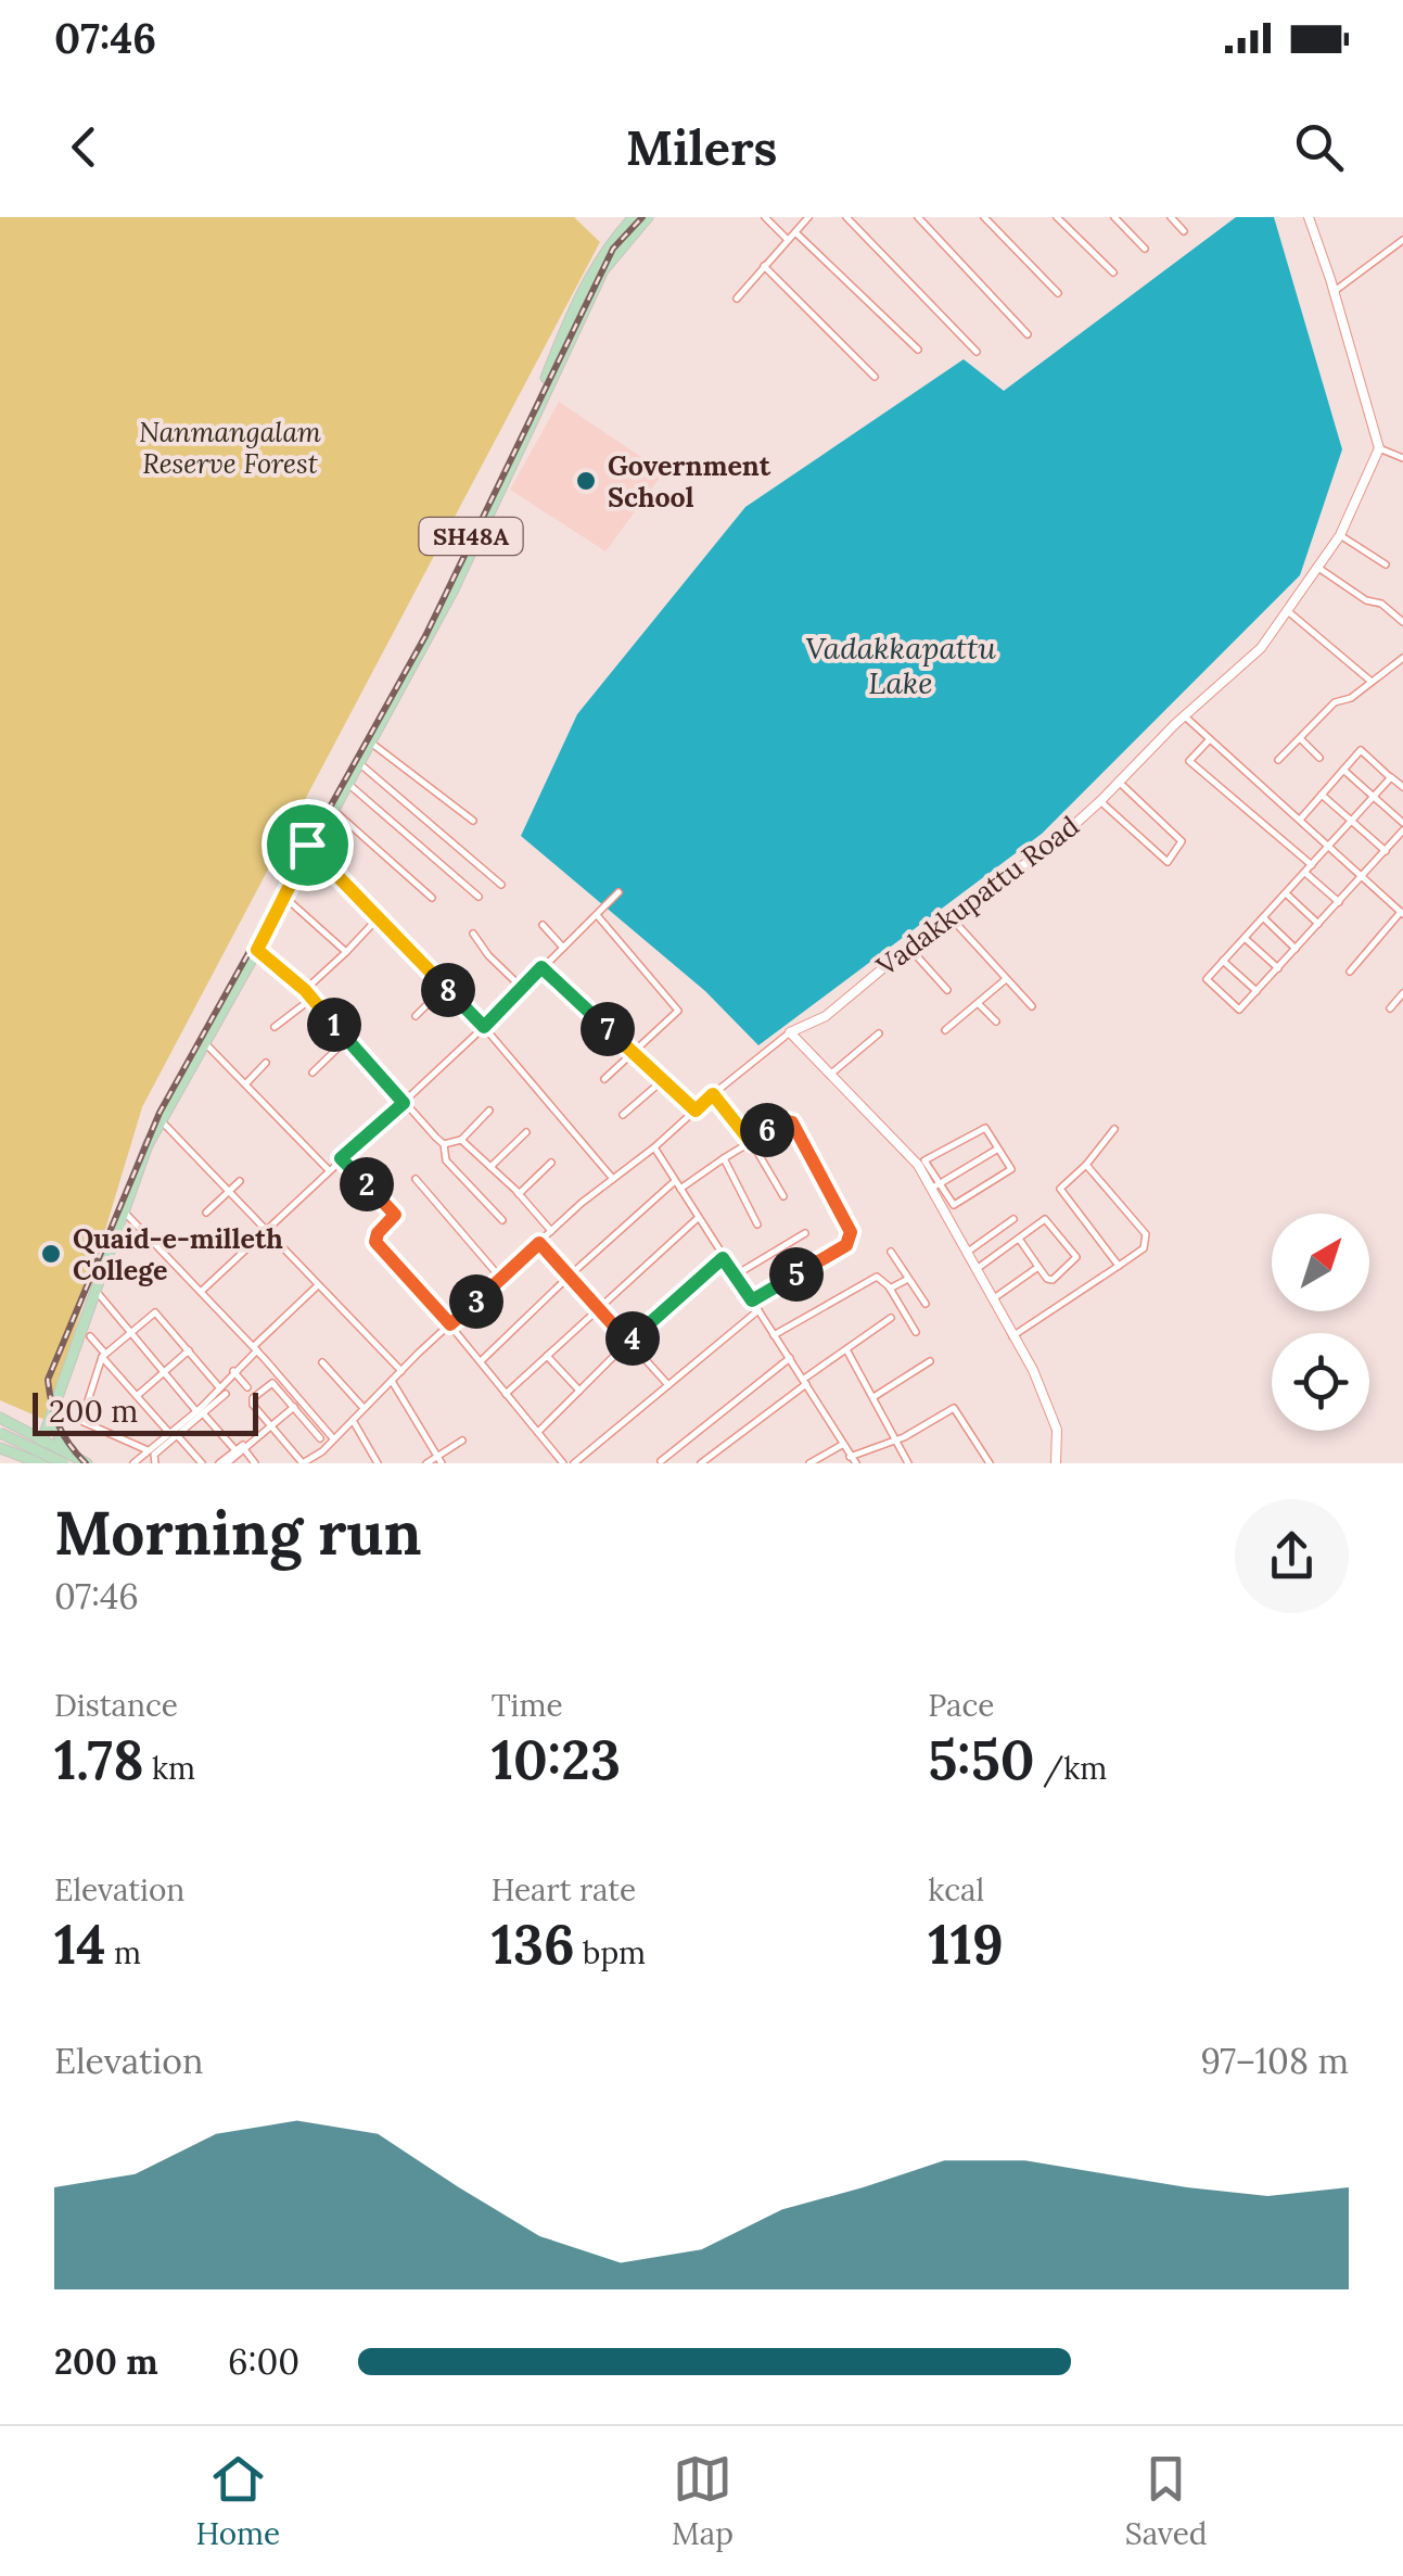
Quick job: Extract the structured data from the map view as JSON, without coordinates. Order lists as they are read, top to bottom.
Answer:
{
  "streets": {
    "main road": ["SH48A"],
    "street": ["Vadakkupattu Road"]
  },
  "water": ["Vadakkapattu Lake"],
  "parks": ["Nanmangalam Reserve Forest"],
  "places": ["Government School", "Quaid-e-milleth College"],
  "scale_bar": "200 m",
  "north": "top right",
  "page": {
    "status": "07:46",
    "header": "Milers",
    "pins": [
      "8",
      "1",
      "7",
      "6",
      "2",
      "5",
      "3",
      "4"
    ],
    "scale": "200 m",
    "heading": ["Morning run", "07:46"],
    "stats": [
      ["Distance", "1.78 km"],
      ["Time", "10:23"],
      ["Pace", "5:50 /km"],
      ["Elevation", "14 m"],
      ["Heart rate", "136 bpm"],
      ["kcal", "119"]
    ],
    "chart": ["Elevation", "97–108 m"],
    "list": [
      {
        "name": "200 m",
        "note": "6:00"
      }
    ],
    "tabs": ["Home", "Map", "Saved"]
  }
}
